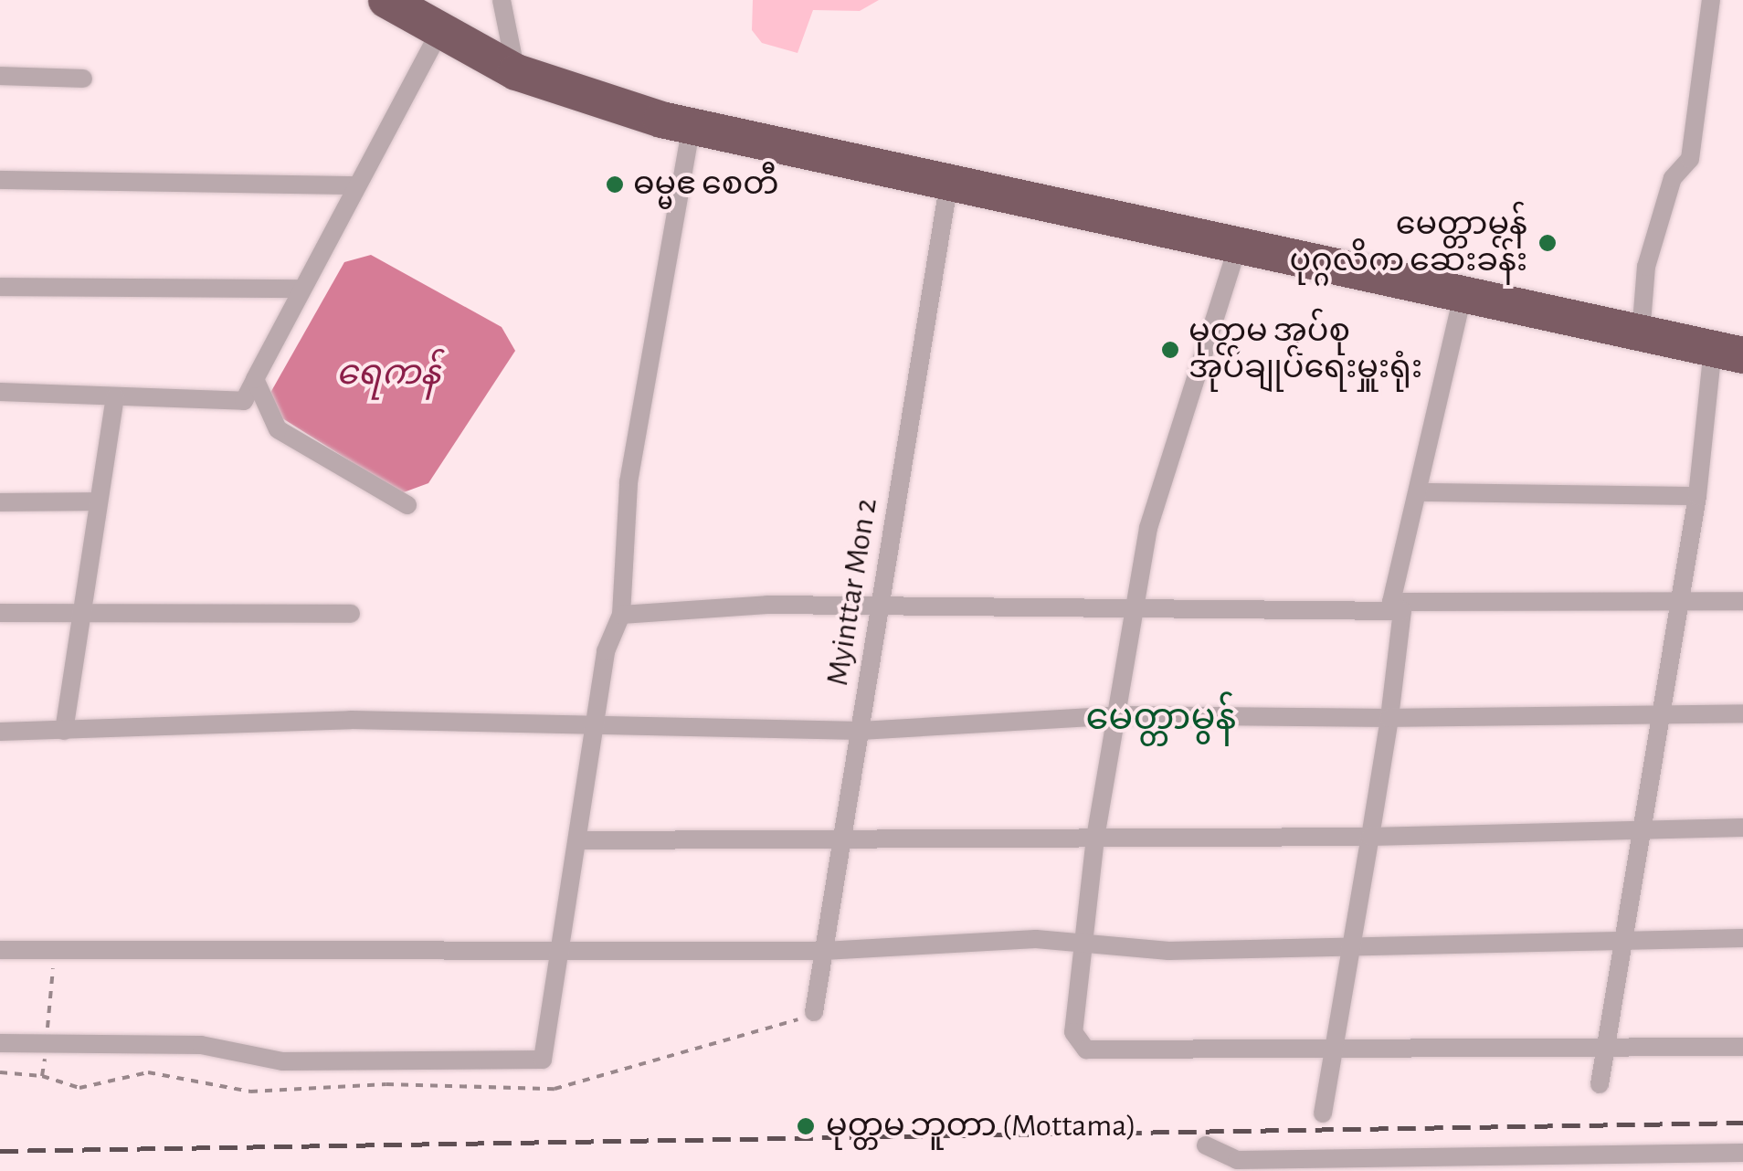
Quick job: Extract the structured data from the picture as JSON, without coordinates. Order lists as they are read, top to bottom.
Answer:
{
  "streets": {
    "street": ["Myinttar Mon 2"]
  },
  "districts": ["မေတ္တာမွန်"],
  "water": ["ရေကန်"],
  "places": [
    "ဓမ္မဧ စေတီ",
    "မေတ္တာမွန် ပုဂ္ဂလိက ဆေးခန်း",
    "မုတ္တမ အုပ်စု အုပ်ချုပ်ရေးမှူးရုံး",
    "မုတ္တမ ဘူတာ (Mottama)"
  ]
}
